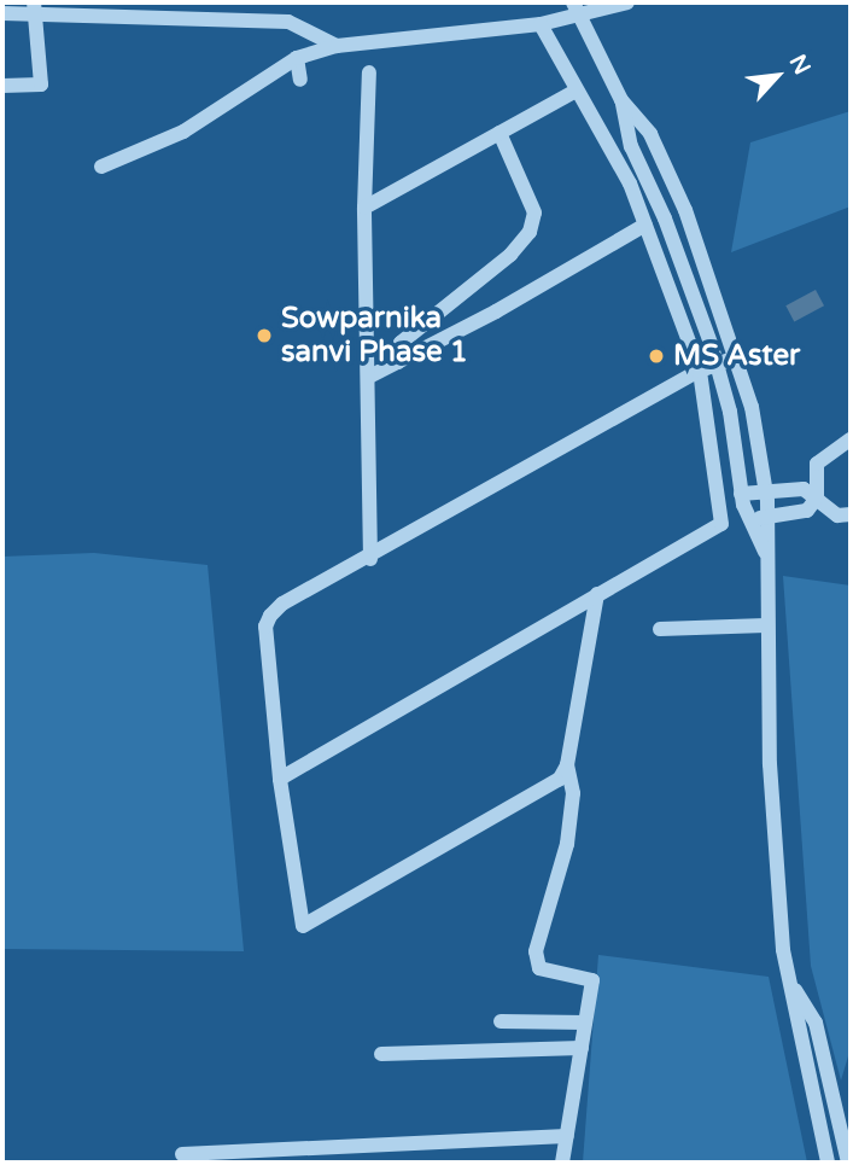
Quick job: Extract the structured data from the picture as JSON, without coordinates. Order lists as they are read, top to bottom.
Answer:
{
  "places": ["Sowparnika sanvi Phase 1", "MS Aster"],
  "north": "top right"
}
